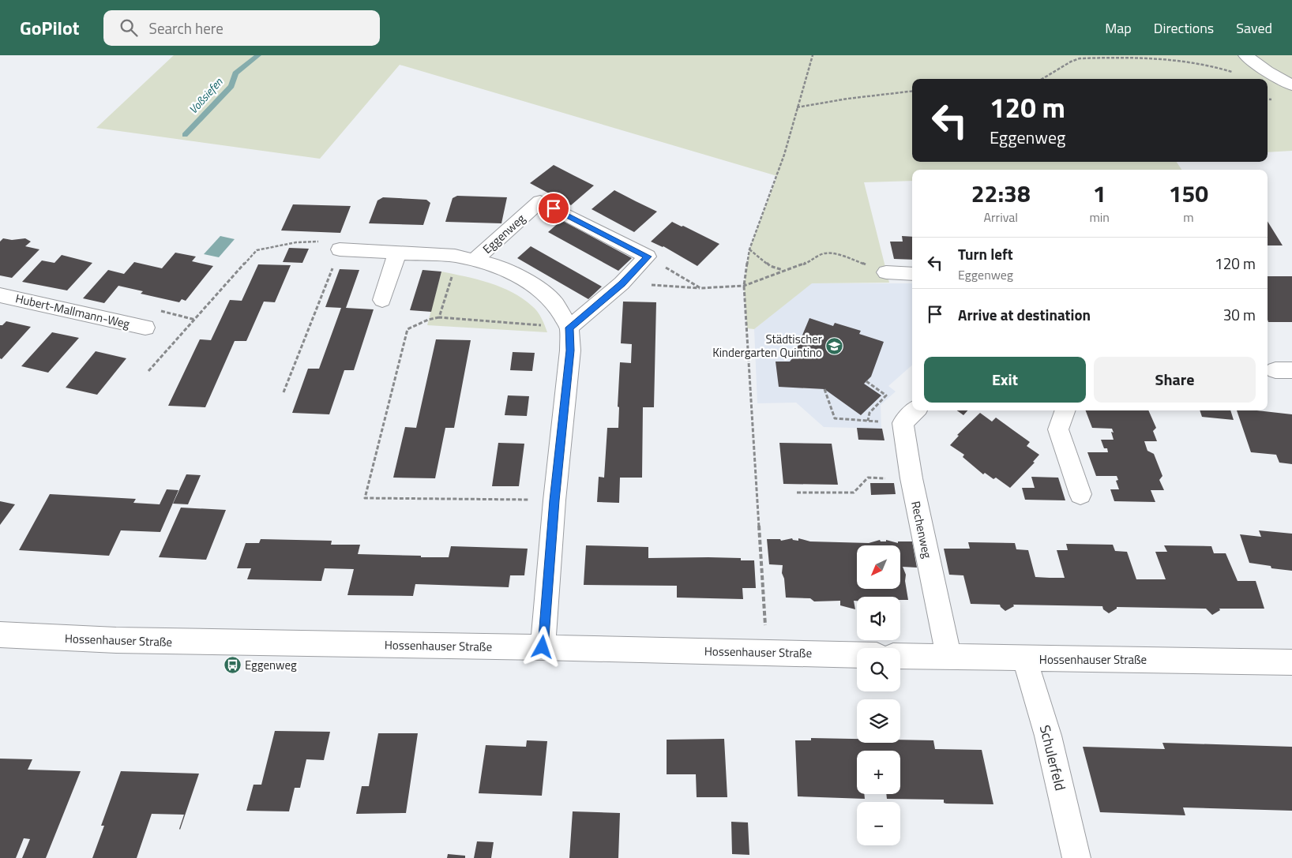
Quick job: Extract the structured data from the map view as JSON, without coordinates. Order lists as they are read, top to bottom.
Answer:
{
  "streets": {
    "street": [
      "Eggenweg",
      "Hubert-Mallmann-Weg",
      "Rechenweg",
      "Hossenhauser Straße",
      "Schulerfeld"
    ]
  },
  "crossings": [
    ["Eggenweg", "Hossenhauser Straße"],
    ["Rechenweg", "Hossenhauser Straße"],
    ["Hossenhauser Straße", "Schulerfeld"]
  ],
  "water": ["Voßsiefen"],
  "places": {
    "school or university": ["Städtischer Kindergarten Quintino"],
    "bus stop": ["Eggenweg"]
  },
  "north": "bottom left",
  "page": {
    "header": "GoPilot",
    "search": "Search here",
    "nav": ["Map", "Directions", "Saved"],
    "turn": ["120 m", "Eggenweg"],
    "eta": [
      "22:38",
      "Arrival",
      "1",
      "min",
      "150",
      "m"
    ],
    "list": [
      {
        "name": "Turn left",
        "note": "Eggenweg",
        "value": "120 m"
      },
      {
        "name": "Arrive at destination",
        "value": "30 m"
      }
    ],
    "buttons": ["Exit", "Share"],
    "map_buttons": ["+", "−"]
  }
}
